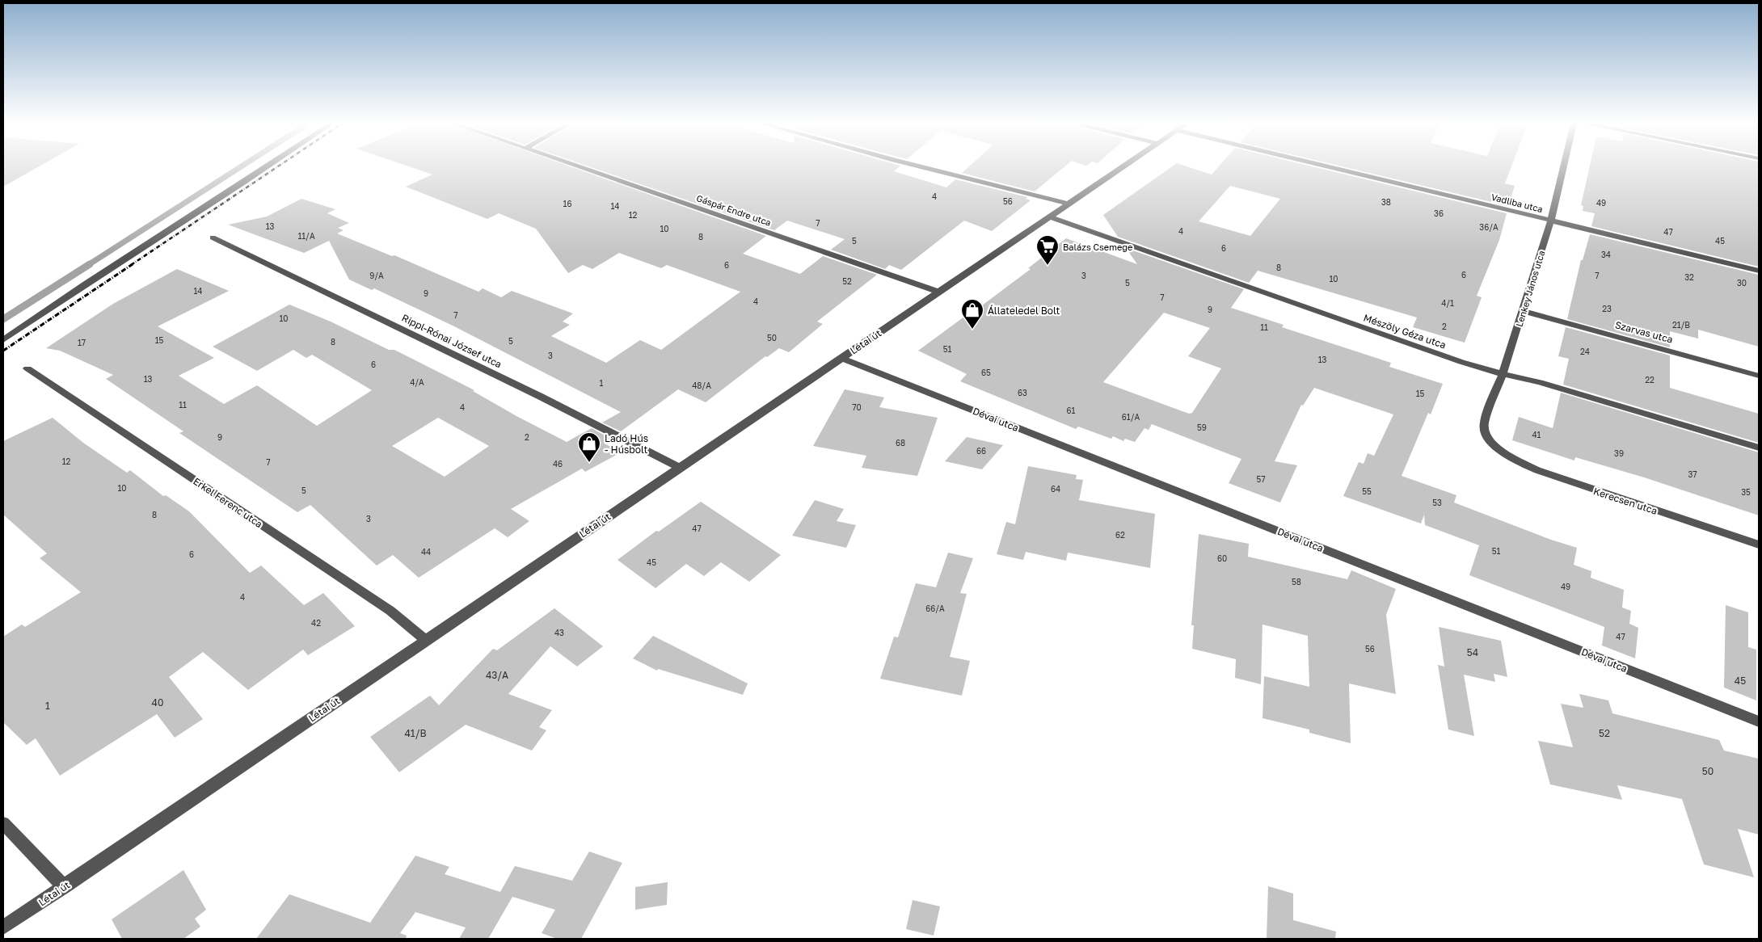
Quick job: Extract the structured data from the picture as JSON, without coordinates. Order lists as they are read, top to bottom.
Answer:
{
  "streets": {
    "street": [
      "Vadliba utca",
      "Gáspár Endre utca",
      "Lenkey János utca",
      "Mészöly Géza utca",
      "Szarvas utca",
      "Rippl-Rónai József utca",
      "Létai út",
      "Dévai utca",
      "Kerecsen utca",
      "Erkel Ferenc utca"
    ]
  },
  "crossings": [
    ["Vadliba utca", "Lenkey János utca"],
    ["Gáspár Endre utca", "Létai út"],
    ["Lenkey János utca", "Mészöly Géza utca"],
    ["Lenkey János utca", "Szarvas utca"],
    ["Lenkey János utca", "Kerecsen utca"],
    ["Mészöly Géza utca", "Létai út"],
    ["Rippl-Rónai József utca", "Létai út"],
    ["Létai út", "Dévai utca"],
    ["Létai út", "Erkel Ferenc utca"]
  ],
  "places": {
    "supermarket": ["Balázs Csemege"],
    "shop": ["Állateledel Bolt", "Ladó Hús - Húsbolt"]
  },
  "house_numbers": [
    "4",
    "56",
    "38",
    "49",
    "16",
    "14",
    "36",
    "12",
    "7",
    "13",
    "36/A",
    "10",
    "4",
    "47",
    "11/A",
    "8",
    "5",
    "45",
    "6",
    "34",
    "6",
    "8",
    "6",
    "9/A",
    "3",
    "7",
    "32",
    "10",
    "52",
    "5",
    "30",
    "14",
    "9",
    "7",
    "4",
    "4/1",
    "23",
    "9",
    "7",
    "10",
    "21/B",
    "2",
    "11",
    "50",
    "15",
    "5",
    "8",
    "17",
    "51",
    "24",
    "3",
    "13",
    "6",
    "65",
    "13",
    "22",
    "4/A",
    "1",
    "48/A",
    "63",
    "15",
    "11",
    "4",
    "70",
    "61",
    "61/A",
    "59",
    "41",
    "9",
    "2",
    "68",
    "66",
    "39",
    "12",
    "7",
    "46",
    "37",
    "57",
    "10",
    "64",
    "5",
    "55",
    "35",
    "53",
    "8",
    "3",
    "47",
    "62",
    "51",
    "44",
    "6",
    "60",
    "45",
    "58",
    "49",
    "4",
    "66/A",
    "42",
    "43",
    "47",
    "56",
    "54",
    "43/A",
    "45",
    "40",
    "1",
    "41/B",
    "52",
    "50"
  ]
}
